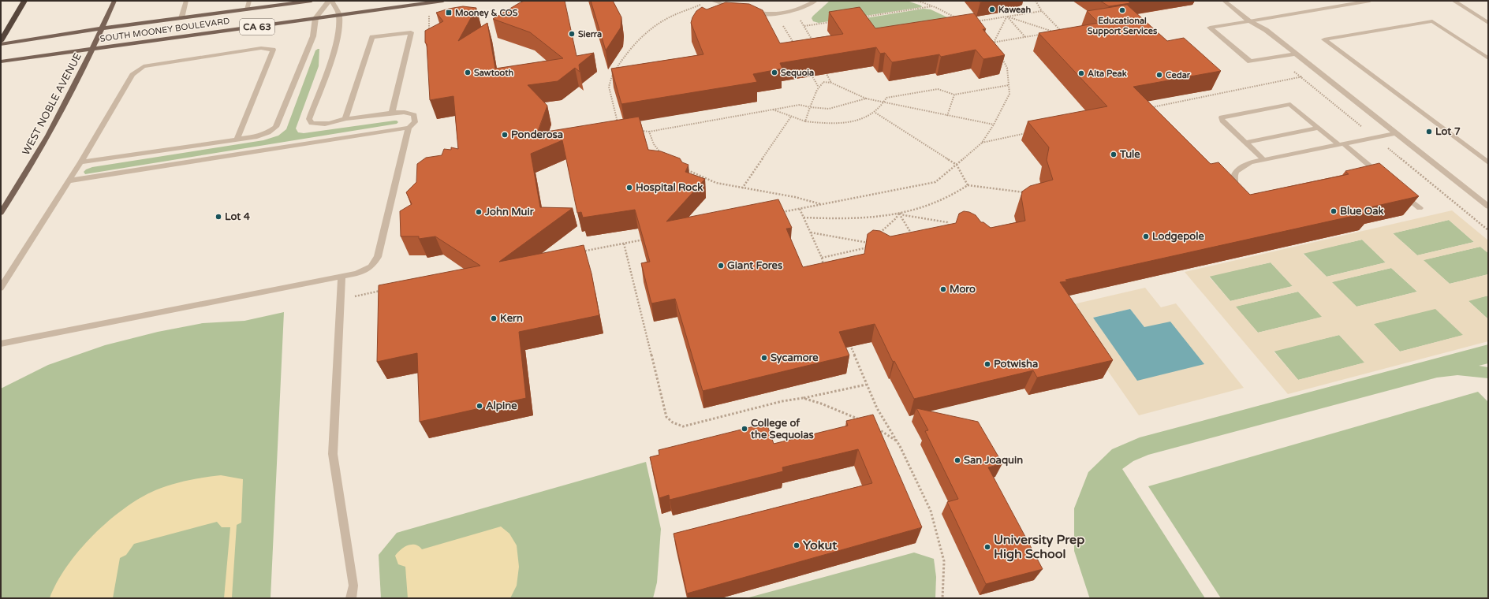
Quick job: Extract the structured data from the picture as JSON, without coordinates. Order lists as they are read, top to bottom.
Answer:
{
  "streets": {
    "main road": ["CA 63", "SOUTH MOONEY BOULEVARD", "WEST NOBLE AVENUE"]
  },
  "crossings": [
    ["SOUTH MOONEY BOULEVARD", "WEST NOBLE AVENUE"]
  ],
  "places": {
    "other": [
      "Kaweah",
      "Educational Support Services",
      "Sierra",
      "Sawtooth",
      "Sequoia",
      "Alta Peak",
      "Cedar",
      "Lot 7",
      "Ponderosa",
      "Tule",
      "Hospital Rock",
      "Blue Oak",
      "John Muir",
      "Lot 4",
      "Lodgepole",
      "Giant Fores",
      "Moro",
      "Kern",
      "Sycamore",
      "Potwisha",
      "Alpine",
      "College of the Sequoias",
      "San Joaquin",
      "Yokut",
      "University Prep High School"
    ],
    "transit": ["Mooney & COS"]
  }
}
